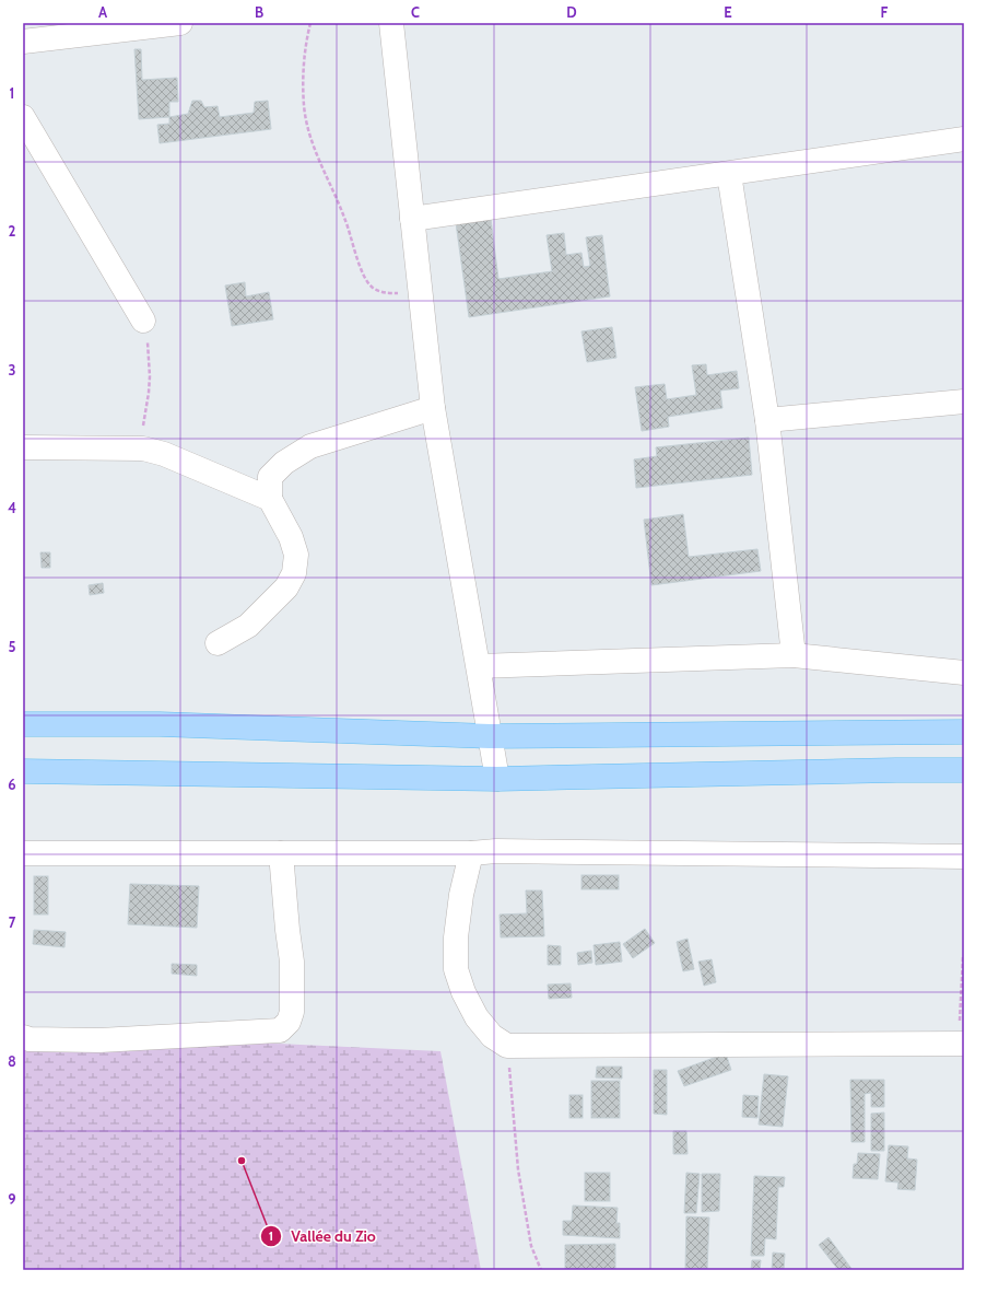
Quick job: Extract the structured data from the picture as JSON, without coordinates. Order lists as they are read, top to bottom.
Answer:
{
  "places": ["Vallée du Zio"],
  "grid": {
    "columns": [
      "A",
      "B",
      "C",
      "D",
      "E",
      "F"
    ],
    "rows": [
      "1",
      "2",
      "3",
      "4",
      "5",
      "6",
      "7",
      "8",
      "9"
    ]
  }
}
